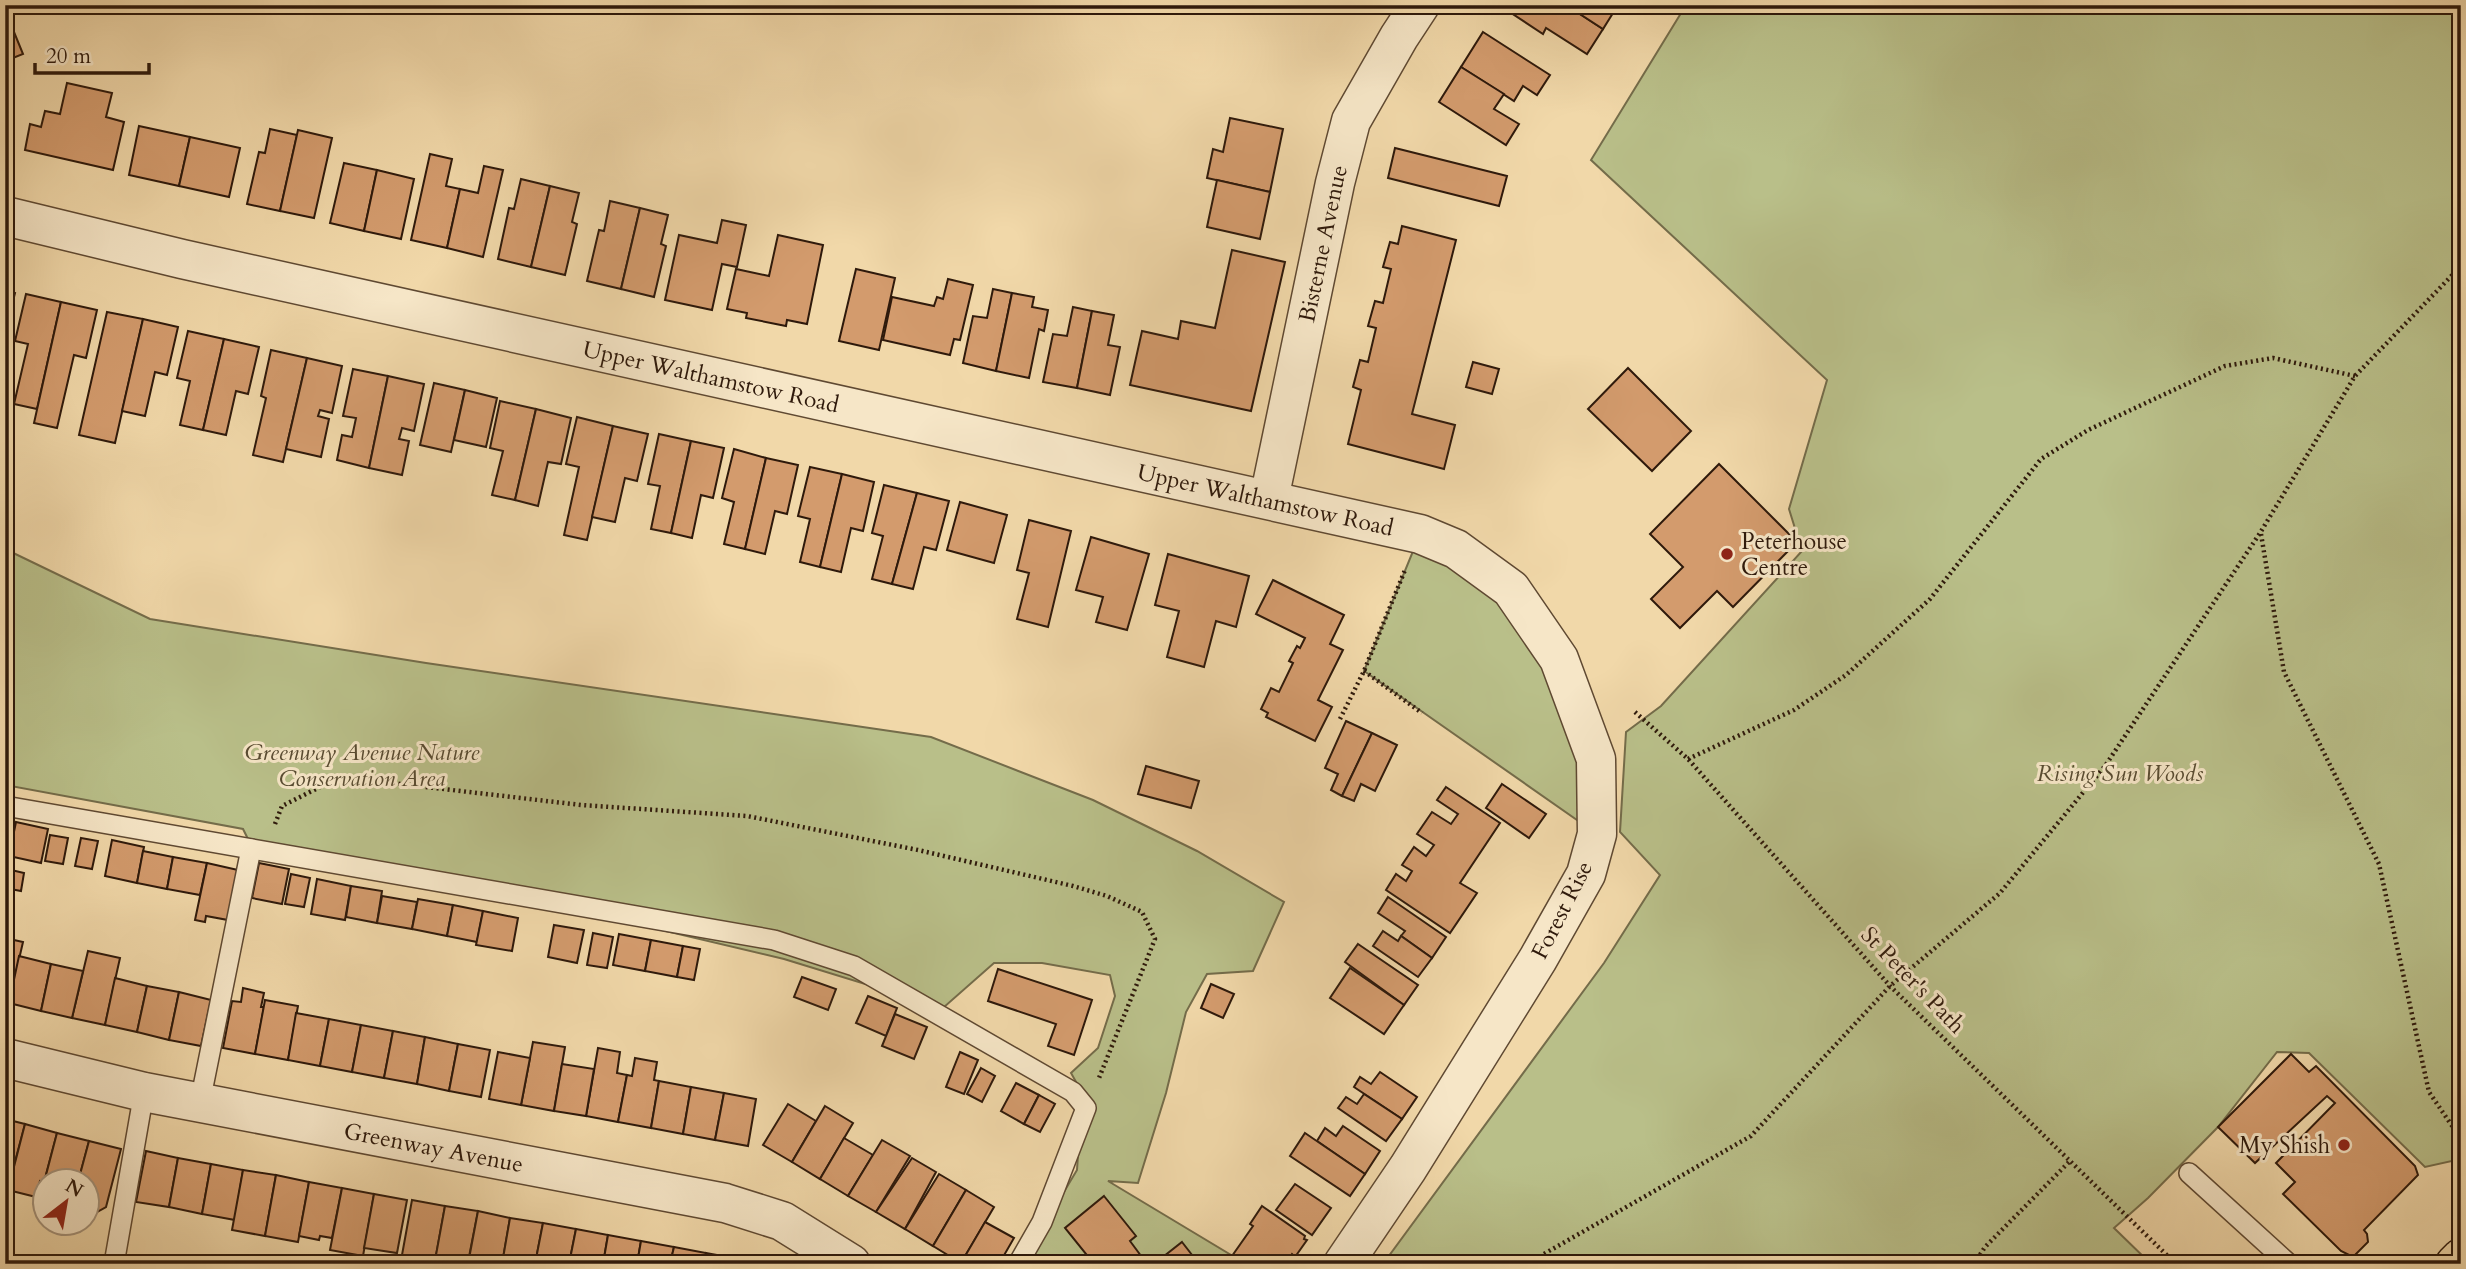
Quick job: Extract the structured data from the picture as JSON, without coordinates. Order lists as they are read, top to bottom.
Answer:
{
  "streets": {
    "street": [
      "Bisterne Avenue",
      "Upper Walthamstow Road",
      "Forest Rise",
      "Greenway Avenue"
    ],
    "path": ["St Peter's Path"]
  },
  "crossings": [
    ["Bisterne Avenue", "Upper Walthamstow Road"],
    ["Upper Walthamstow Road", "Forest Rise"]
  ],
  "parks": ["Greenway Avenue Nature Conservation Area", "Rising Sun Woods"],
  "places": ["Peterhouse Centre", "My Shish"],
  "scale_bar": "20 m",
  "north": "top right"
}
